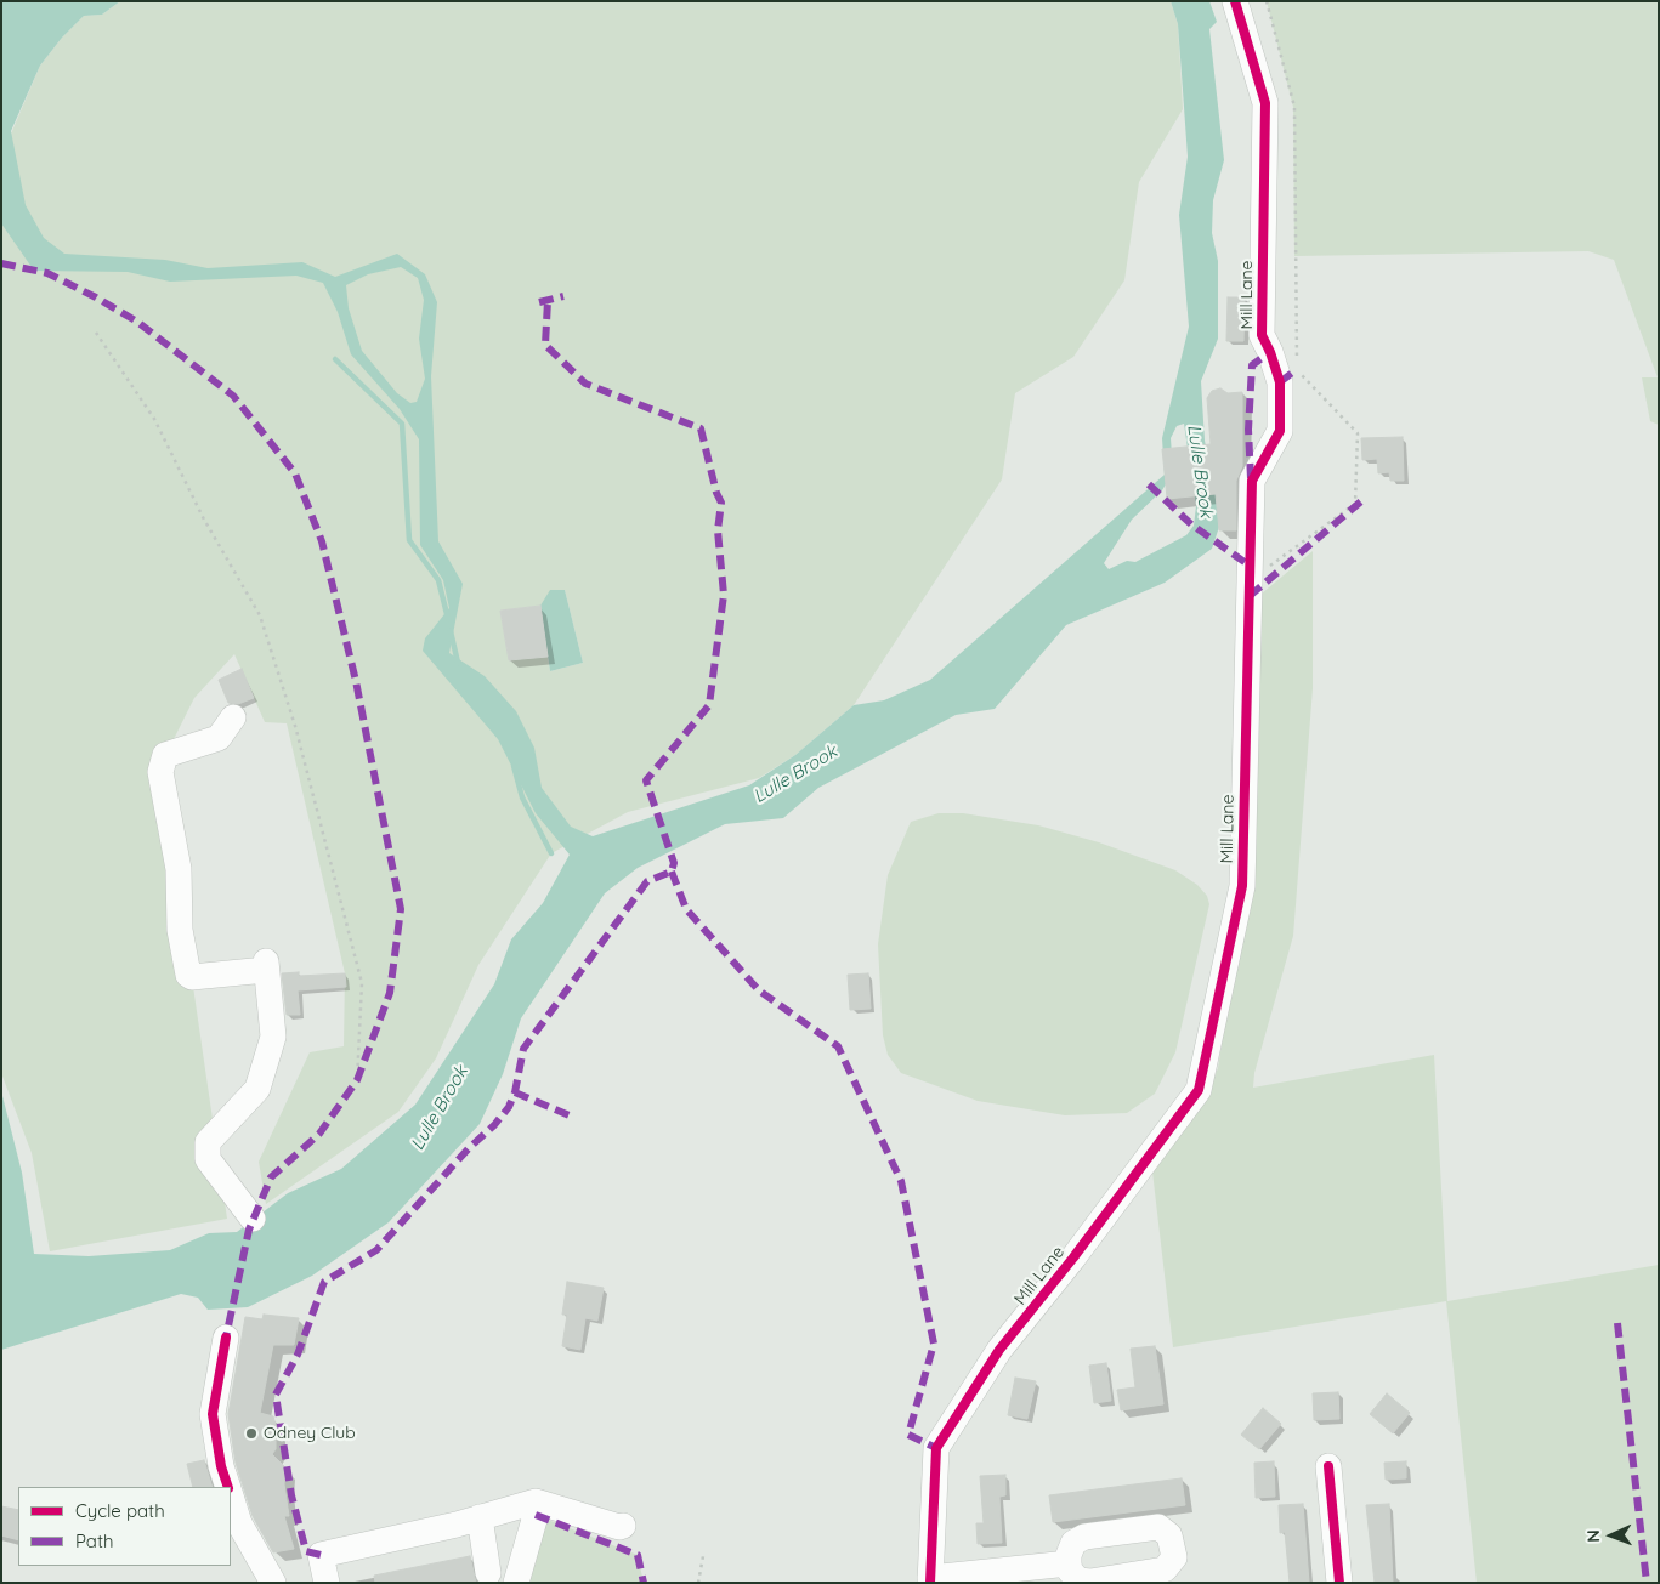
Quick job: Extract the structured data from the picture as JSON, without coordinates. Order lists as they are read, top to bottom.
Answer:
{
  "streets": {
    "street": ["Mill Lane"]
  },
  "water": ["Lulle Brook"],
  "places": ["Odney Club"],
  "legend": ["Cycle path", "Path"],
  "north": "left"
}
